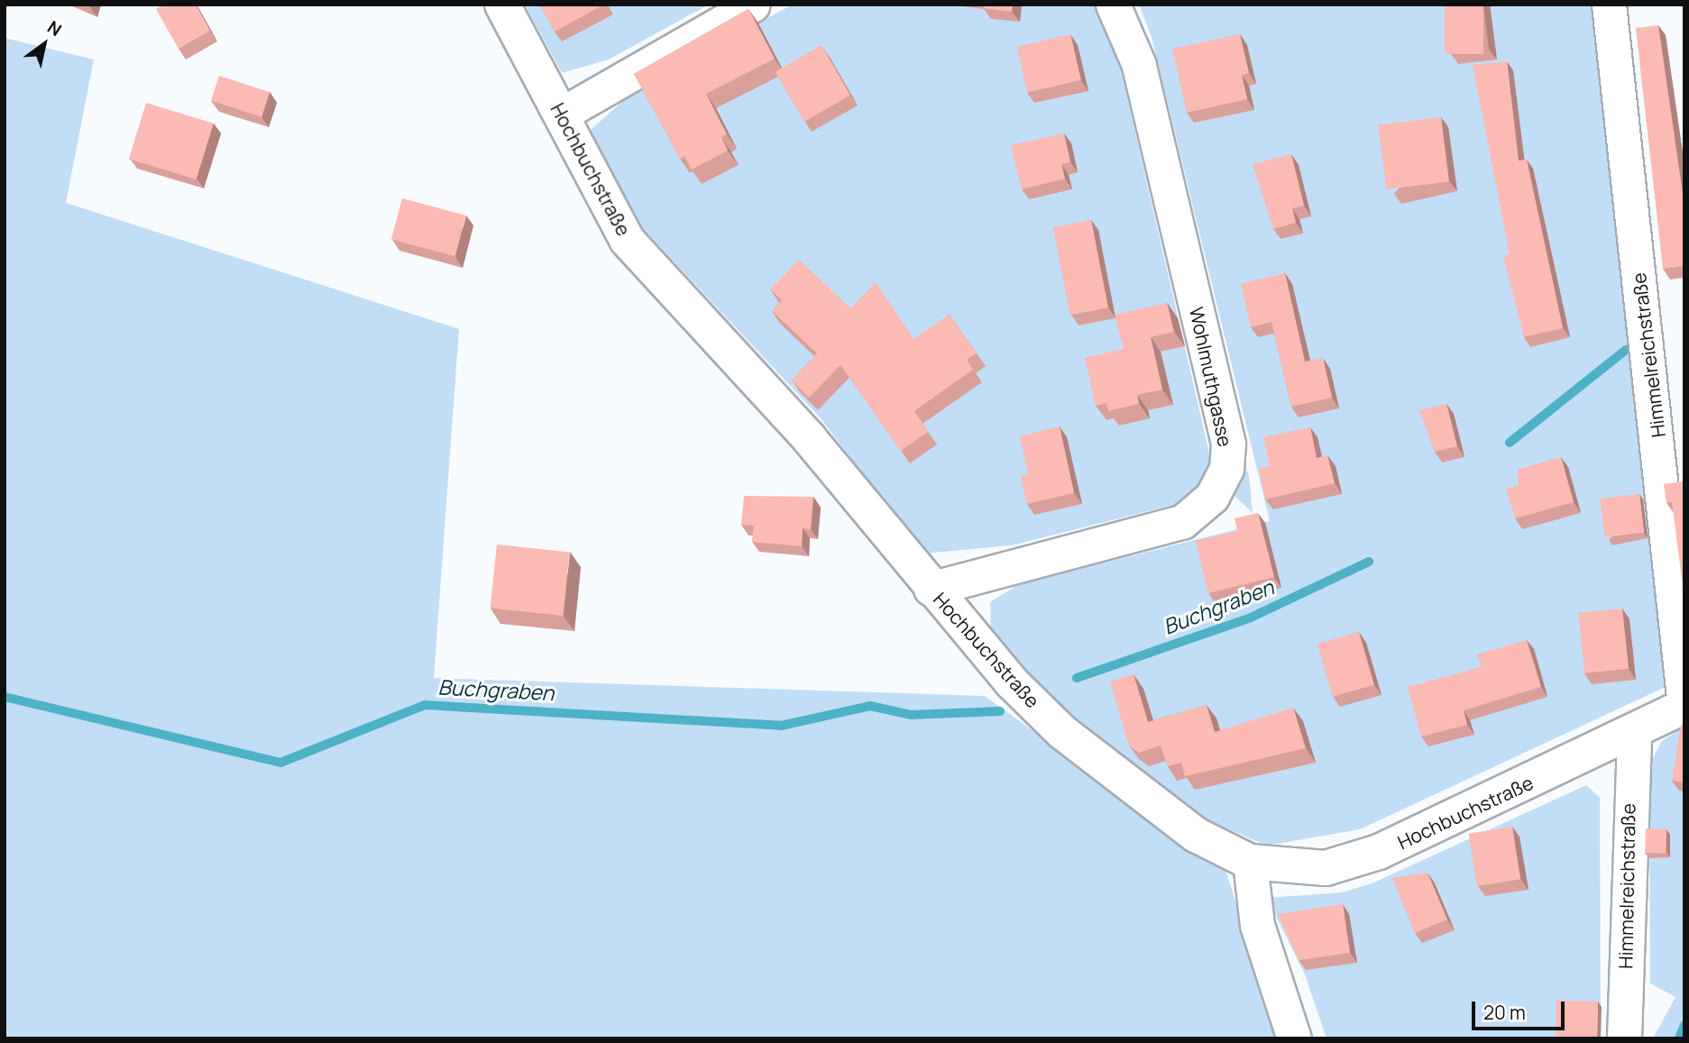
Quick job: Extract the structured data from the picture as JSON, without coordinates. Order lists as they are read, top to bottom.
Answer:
{
  "streets": {
    "street": ["Hochbuchstraße", "Himmelreichstraße", "Wohlmuthgasse"]
  },
  "crossings": [
    ["Hochbuchstraße", "Himmelreichstraße"],
    ["Hochbuchstraße", "Wohlmuthgasse"]
  ],
  "water": ["Buchgraben"],
  "scale_bar": "20 m",
  "north": "top right"
}
